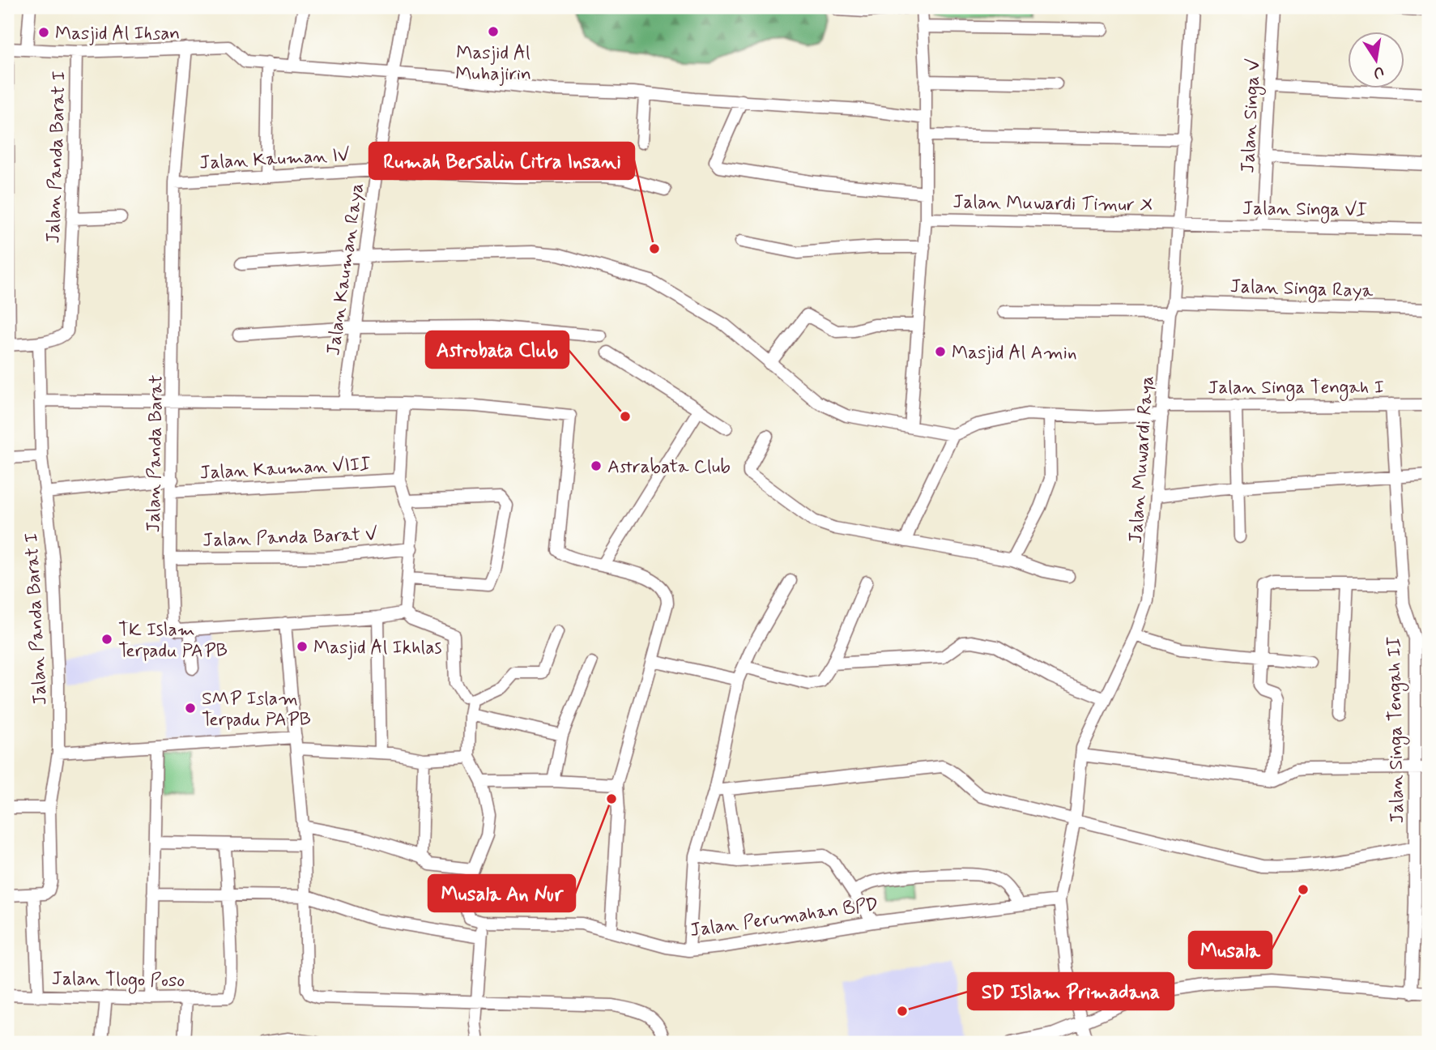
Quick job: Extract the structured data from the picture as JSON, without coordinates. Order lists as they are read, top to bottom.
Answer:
{
  "streets": {
    "street": [
      "Jalan Singa V",
      "Jalan Panda Barat I",
      "Jalan Kauman IV",
      "Jalan Muwardi Timur X",
      "Jalan Singa VI",
      "Jalan Kauman Raya",
      "Jalan Singa Raya",
      "Jalan Singa Tengah I",
      "Jalan Panda Barat",
      "Jalan Muwardi Raya",
      "Jalan Kauman VIII",
      "Jalan Panda Barat V",
      "Jalan Singa Tengah II",
      "Jalan Perumahan BPD",
      "Jalan Tlogo Poso"
    ]
  },
  "crossings": [
    ["Jalan Singa V", "Jalan Singa VI"],
    ["Jalan Panda Barat I", "Jalan Kauman VIII"],
    ["Jalan Kauman IV", "Jalan Kauman Raya"],
    ["Jalan Kauman IV", "Jalan Panda Barat"],
    ["Jalan Muwardi Timur X", "Jalan Singa VI"],
    ["Jalan Muwardi Timur X", "Jalan Muwardi Raya"],
    ["Jalan Singa VI", "Jalan Muwardi Raya"],
    ["Jalan Singa Raya", "Jalan Muwardi Raya"],
    ["Jalan Singa Tengah I", "Jalan Muwardi Raya"],
    ["Jalan Singa Tengah I", "Jalan Singa Tengah II"],
    ["Jalan Panda Barat", "Jalan Kauman VIII"],
    ["Jalan Panda Barat", "Jalan Panda Barat V"],
    ["Jalan Muwardi Raya", "Jalan Perumahan BPD"]
  ],
  "places": [
    "Masjid Al Muhajirin",
    "Masjid Al Ihsan",
    "Rumah Bersalin Citra Insani",
    "Masjid Al Amin",
    "Astrobata Club",
    "Astrabata Club",
    "TK Islam Terpadu PAPB",
    "Masjid Al Ikhlas",
    "SMP Islam Terpadu PAPB",
    "Musala An Nur",
    "Musala",
    "SD Islam Primadana"
  ],
  "north": "bottom"
}
